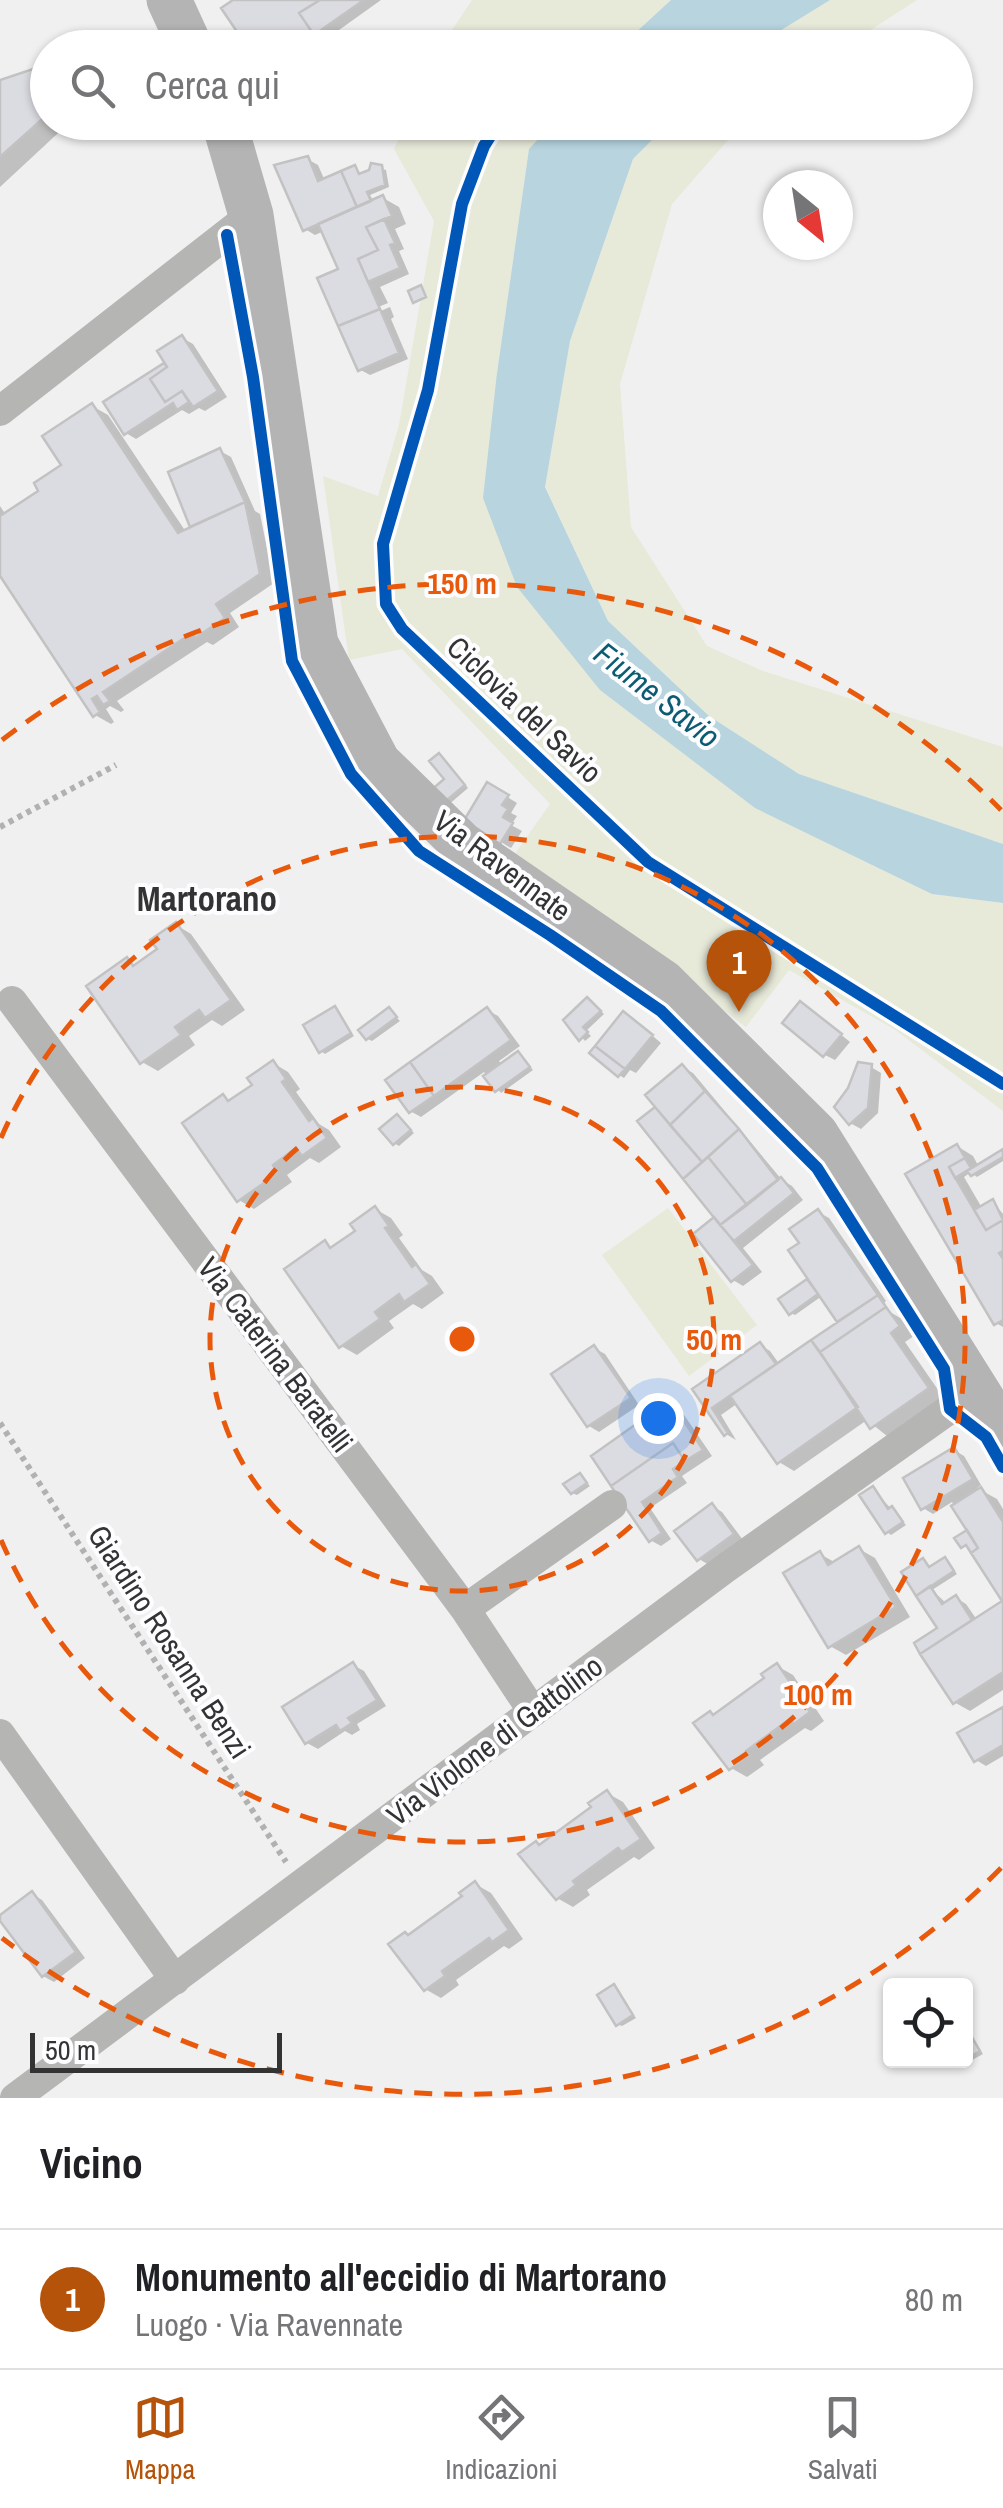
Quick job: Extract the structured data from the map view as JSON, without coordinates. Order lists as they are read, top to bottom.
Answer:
{
  "streets": {
    "main road": ["Via Ravennate"],
    "street": ["Via Caterina Baratelli", "Via Violone di Gattolino"],
    "path": ["Giardino Rosanna Benzi"],
    "cycle path": ["Ciclovia del Savio"]
  },
  "crossings": [
    ["Via Ravennate", "Via Violone di Gattolino"],
    ["Via Caterina Baratelli", "Via Violone di Gattolino"],
    ["Giardino Rosanna Benzi", "Via Violone di Gattolino"]
  ],
  "districts": ["Martorano"],
  "water": ["Fiume Savio"],
  "scale_bar": "50 m",
  "north": "bottom right",
  "page": {
    "search": "Cerca qui",
    "pins": "1",
    "scale": "50 m",
    "heading": "Vicino",
    "list": [
      {
        "mark": "1",
        "name": "Monumento all'eccidio di Martorano",
        "note": "Luogo · Via Ravennate",
        "value": "80 m"
      }
    ],
    "nav": ["Mappa", "Indicazioni", "Salvati"]
  },
  "rings": ["150 m", "50 m", "100 m"]
}
